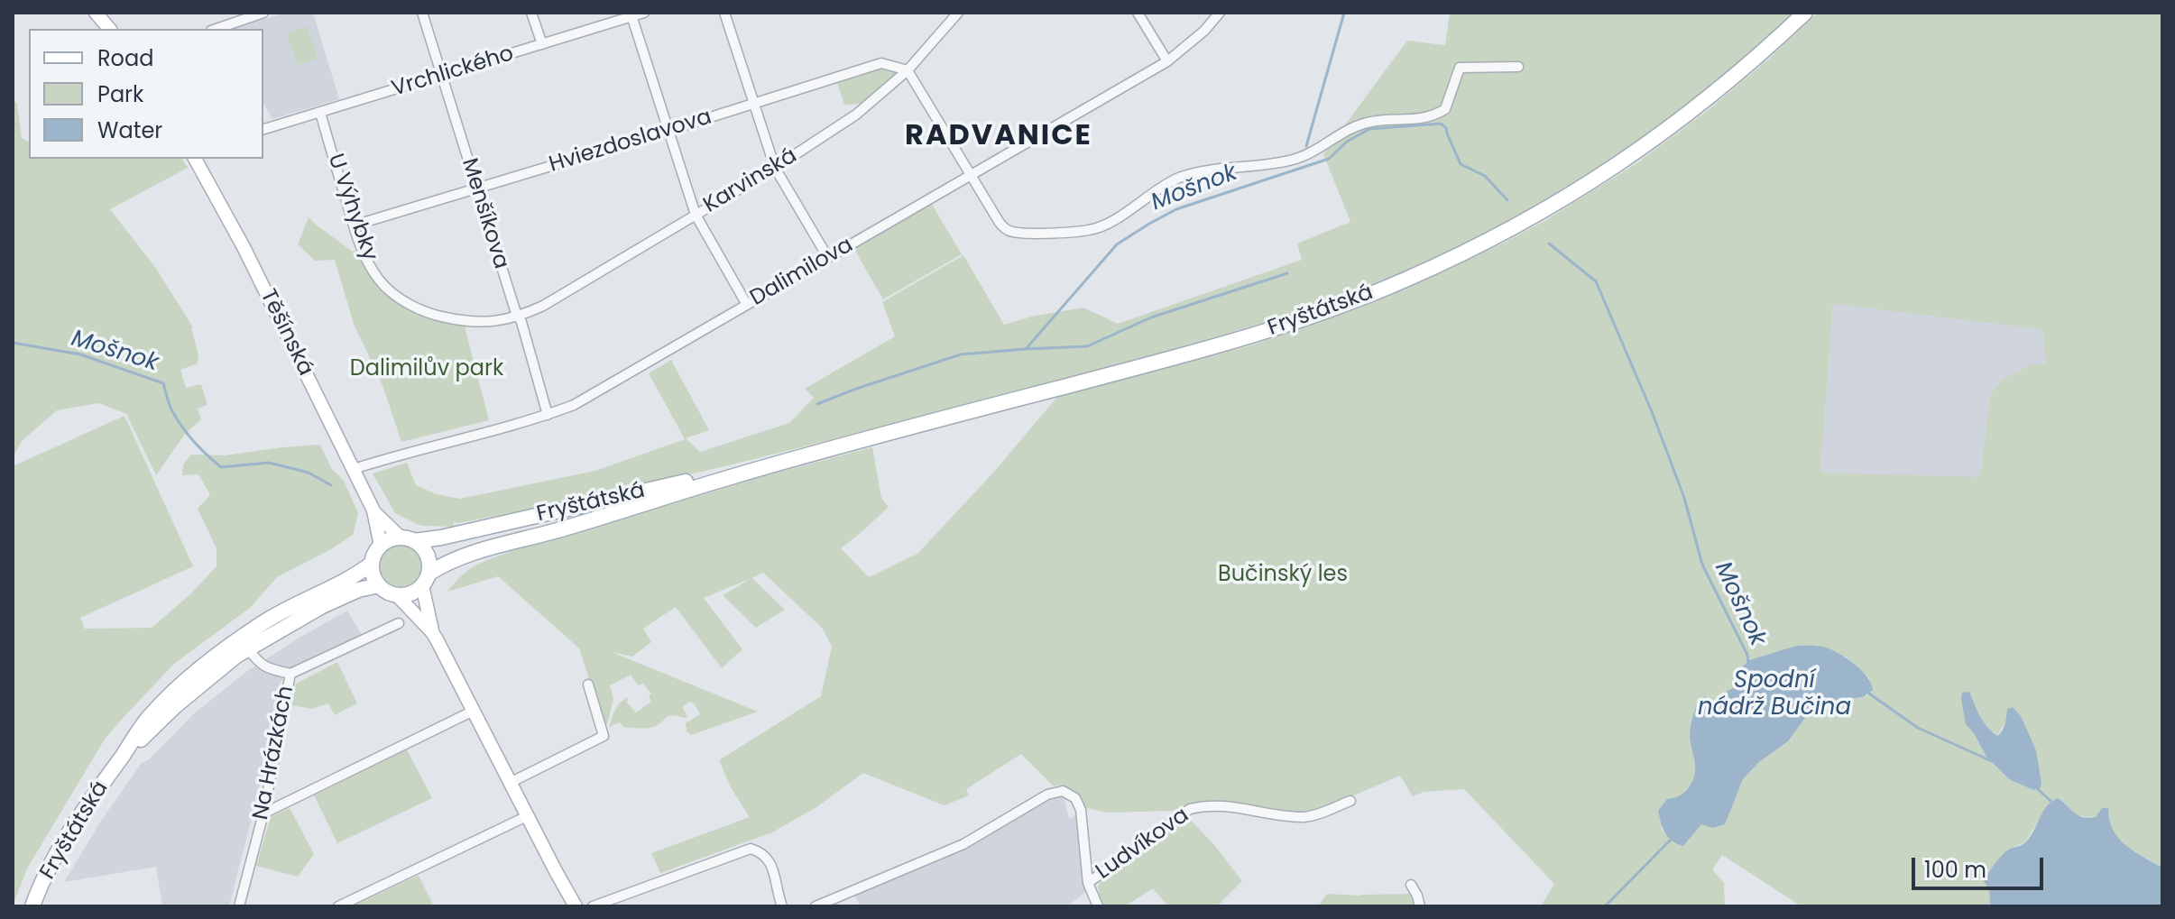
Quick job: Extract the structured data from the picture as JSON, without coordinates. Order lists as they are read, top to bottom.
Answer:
{
  "streets": {
    "main road": ["Fryštátská", "Těšínská"],
    "street": [
      "Vrchlického",
      "Hviezdoslavova",
      "Karvinská",
      "U Výhybky",
      "Menšíkova",
      "Dalimilova",
      "Na Hrázkách",
      "Ludvíkova"
    ]
  },
  "crossings": [
    ["Vrchlického", "U Výhybky"],
    ["Vrchlického", "Menšíkova"],
    ["Hviezdoslavova", "Karvinská"],
    ["Hviezdoslavova", "U Výhybky"],
    ["Hviezdoslavova", "Menšíkova"],
    ["Karvinská", "U Výhybky"],
    ["Karvinská", "Menšíkova"],
    ["U Výhybky", "Menšíkova"],
    ["Menšíkova", "Dalimilova"],
    ["Dalimilova", "Těšínská"],
    ["Fryštátská", "Těšínská"]
  ],
  "districts": ["RADVANICE"],
  "water": ["Mošnok", "Spodní nádrž Bučina"],
  "parks": ["Dalimilův park", "Bučinský les"],
  "legend": ["Road", "Park", "Water"],
  "scale_bar": "100 m"
}
